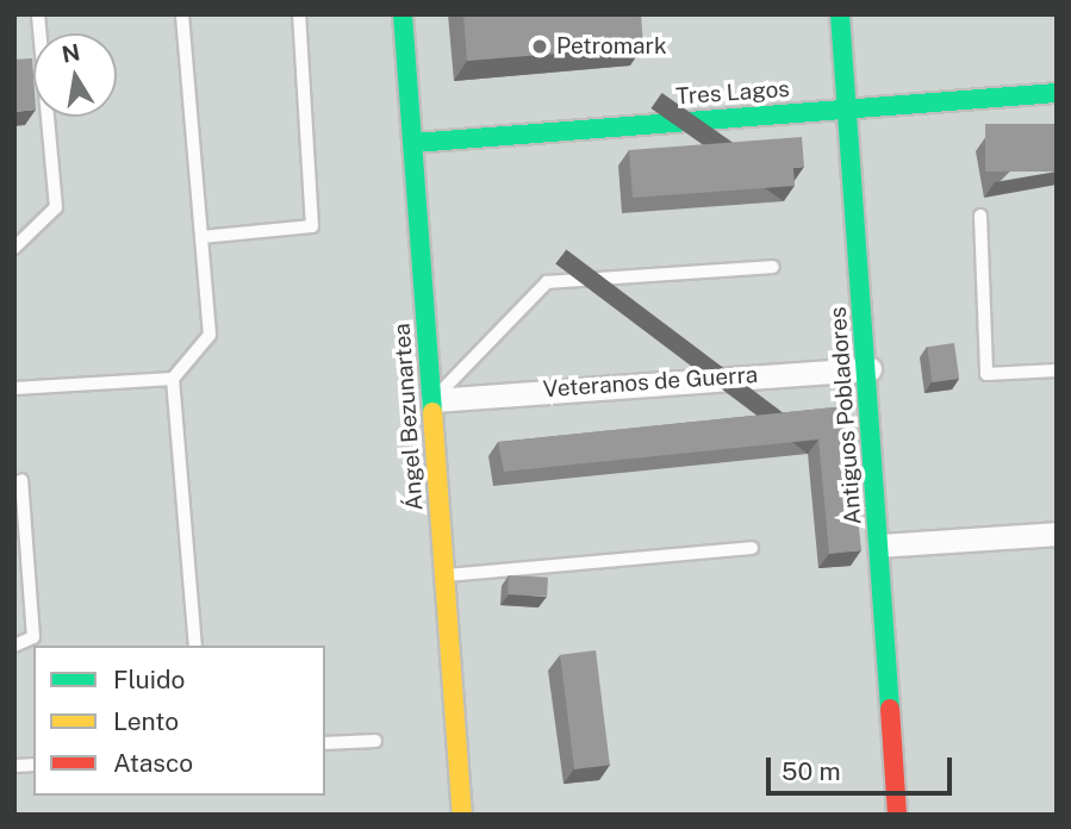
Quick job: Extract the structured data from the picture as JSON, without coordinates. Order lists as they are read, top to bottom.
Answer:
{
  "streets": {
    "street": [
      "Tres Lagos",
      "Veteranos de Guerra",
      "Antiguos Pobladores",
      "Ángel Bezunartea"
    ]
  },
  "crossings": [
    ["Tres Lagos", "Antiguos Pobladores"],
    ["Tres Lagos", "Ángel Bezunartea"],
    ["Veteranos de Guerra", "Antiguos Pobladores"],
    ["Veteranos de Guerra", "Ángel Bezunartea"]
  ],
  "places": ["Petromark"],
  "legend": ["Fluido", "Lento", "Atasco"],
  "scale_bar": "50 m",
  "north": "top"
}
